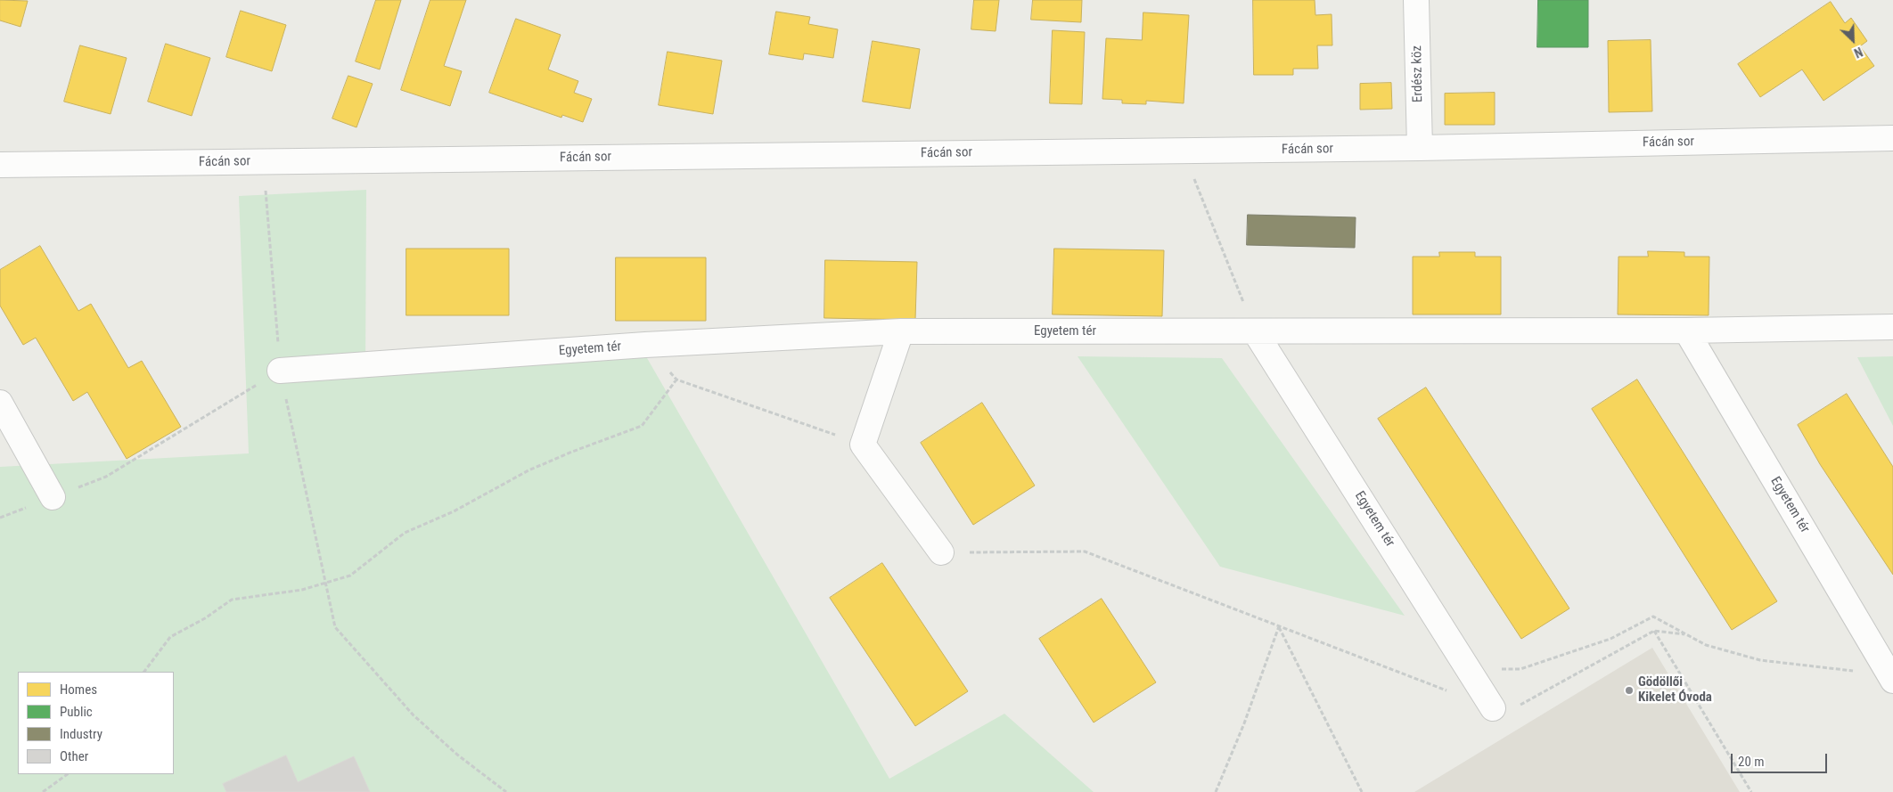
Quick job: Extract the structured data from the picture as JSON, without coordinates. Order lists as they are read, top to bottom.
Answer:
{
  "streets": {
    "street": ["Erdész köz", "Fácán sor", "Egyetem tér"]
  },
  "crossings": [
    ["Erdész köz", "Fácán sor"]
  ],
  "places": ["Gödöllői Kikelet Óvoda"],
  "legend": [
    "Homes",
    "Public",
    "Industry",
    "Other"
  ],
  "scale_bar": "20 m",
  "north": "bottom right"
}
